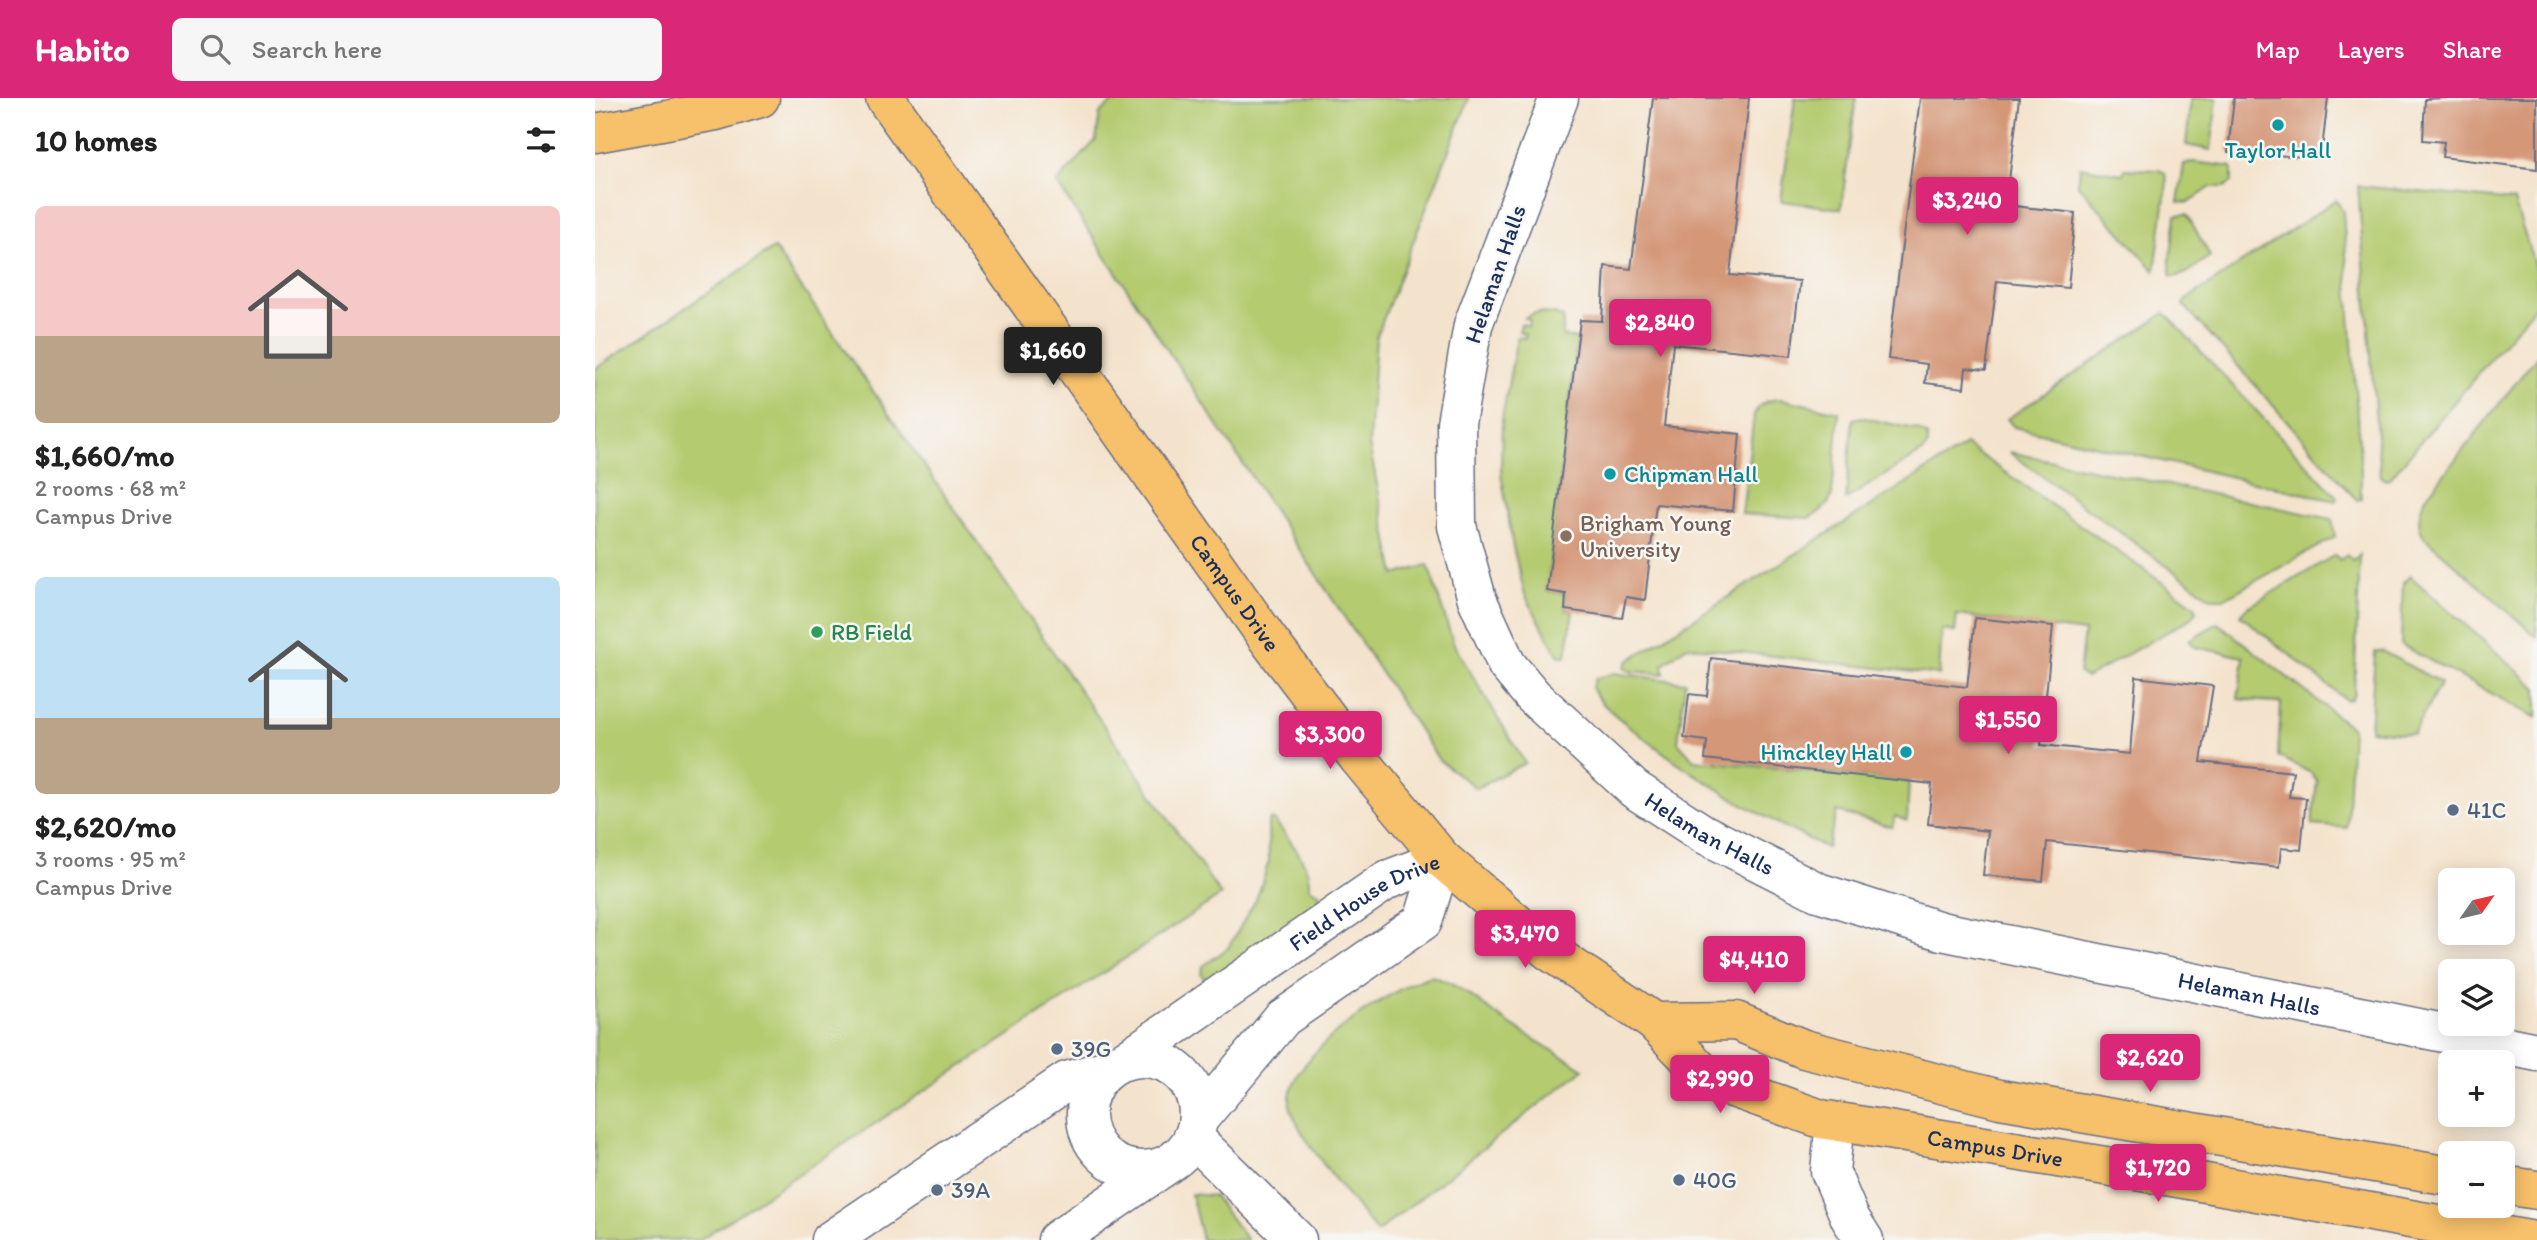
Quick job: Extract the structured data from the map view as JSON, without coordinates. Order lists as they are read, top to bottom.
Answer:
{
  "streets": {
    "main road": ["Campus Drive"],
    "lane": ["Helaman Halls", "Field House Drive"]
  },
  "crossings": [
    ["Campus Drive", "Field House Drive"]
  ],
  "places": [
    "Taylor Hall",
    "Chipman Hall",
    "Brigham Young University",
    "RB Field",
    "Hinckley Hall",
    "41C",
    "39G",
    "40G",
    "39A"
  ],
  "north": "top right",
  "page": {
    "header": "Habito",
    "search": "Search here",
    "nav": ["Map", "Layers", "Share"],
    "heading": "10 homes",
    "price": [
      "$3,240",
      "$2,840",
      "$1,660",
      "$1,550",
      "$3,300",
      "$3,470",
      "$4,410",
      "$2,620",
      "$2,990",
      "$1,720"
    ],
    "list": [
      {
        "name": "$1,660/mo",
        "note": "2 rooms · 68 m² · Campus Drive"
      },
      {
        "name": "$2,620/mo",
        "note": "3 rooms · 95 m² · Campus Drive"
      }
    ],
    "map_buttons": ["+", "−"]
  }
}
